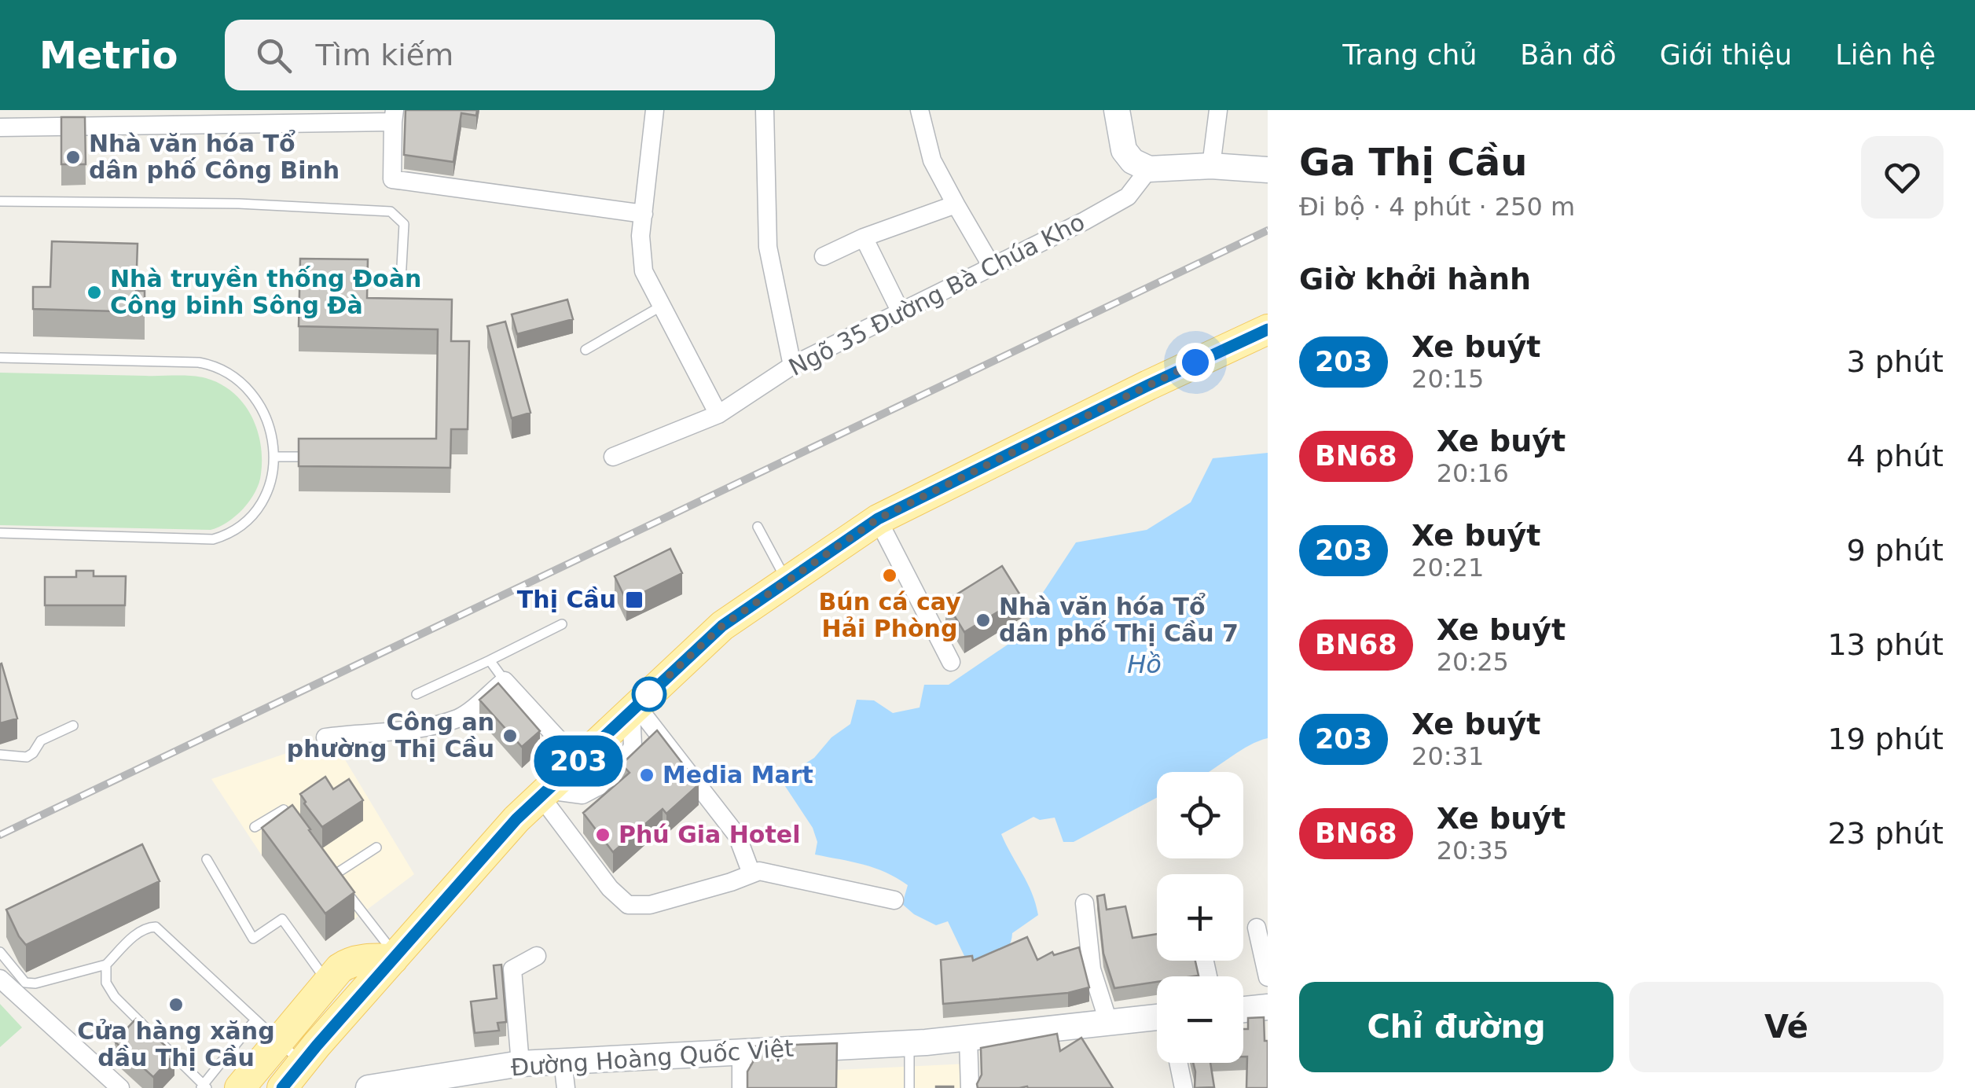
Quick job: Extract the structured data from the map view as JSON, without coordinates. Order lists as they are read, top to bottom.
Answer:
{
  "streets": {
    "main road": ["Đường Hoàng Quốc Việt"],
    "street": ["Ngõ 35 Đường Bà Chúa Kho"]
  },
  "water": ["Hồ"],
  "places": {
    "other": [
      "Nhà văn hóa Tổ dân phố Công Binh",
      "Nhà truyền thống Đoàn Công binh Sông Đà",
      "Bún cá cay Hải Phòng",
      "Nhà văn hóa Tổ dân phố Thị Cầu 7",
      "Công an phường Thị Cầu",
      "Media Mart",
      "Phú Gia Hotel",
      "Cửa hàng xăng dầu Thị Cầu"
    ],
    "transit": ["Thị Cầu"]
  },
  "lines": ["bus line 203"],
  "page": {
    "header": "Metrio",
    "search": "Tìm kiếm",
    "nav": [
      "Trang chủ",
      "Bản đồ",
      "Giới thiệu",
      "Liên hệ"
    ],
    "on_map": "203",
    "heading": [
      ["Ga Thị Cầu", "Đi bộ · 4 phút · 250 m"],
      "Giờ khởi hành"
    ],
    "list": [
      {
        "mark": "203",
        "name": "Xe buýt",
        "note": "20:15",
        "value": "3 phút"
      },
      {
        "mark": "BN68",
        "name": "Xe buýt",
        "note": "20:16",
        "value": "4 phút"
      },
      {
        "mark": "203",
        "name": "Xe buýt",
        "note": "20:21",
        "value": "9 phút"
      },
      {
        "mark": "BN68",
        "name": "Xe buýt",
        "note": "20:25",
        "value": "13 phút"
      },
      {
        "mark": "203",
        "name": "Xe buýt",
        "note": "20:31",
        "value": "19 phút"
      },
      {
        "mark": "BN68",
        "name": "Xe buýt",
        "note": "20:35",
        "value": "23 phút"
      }
    ],
    "map_buttons": ["+", "−"],
    "buttons": ["Chỉ đường", "Vé"]
  }
}
